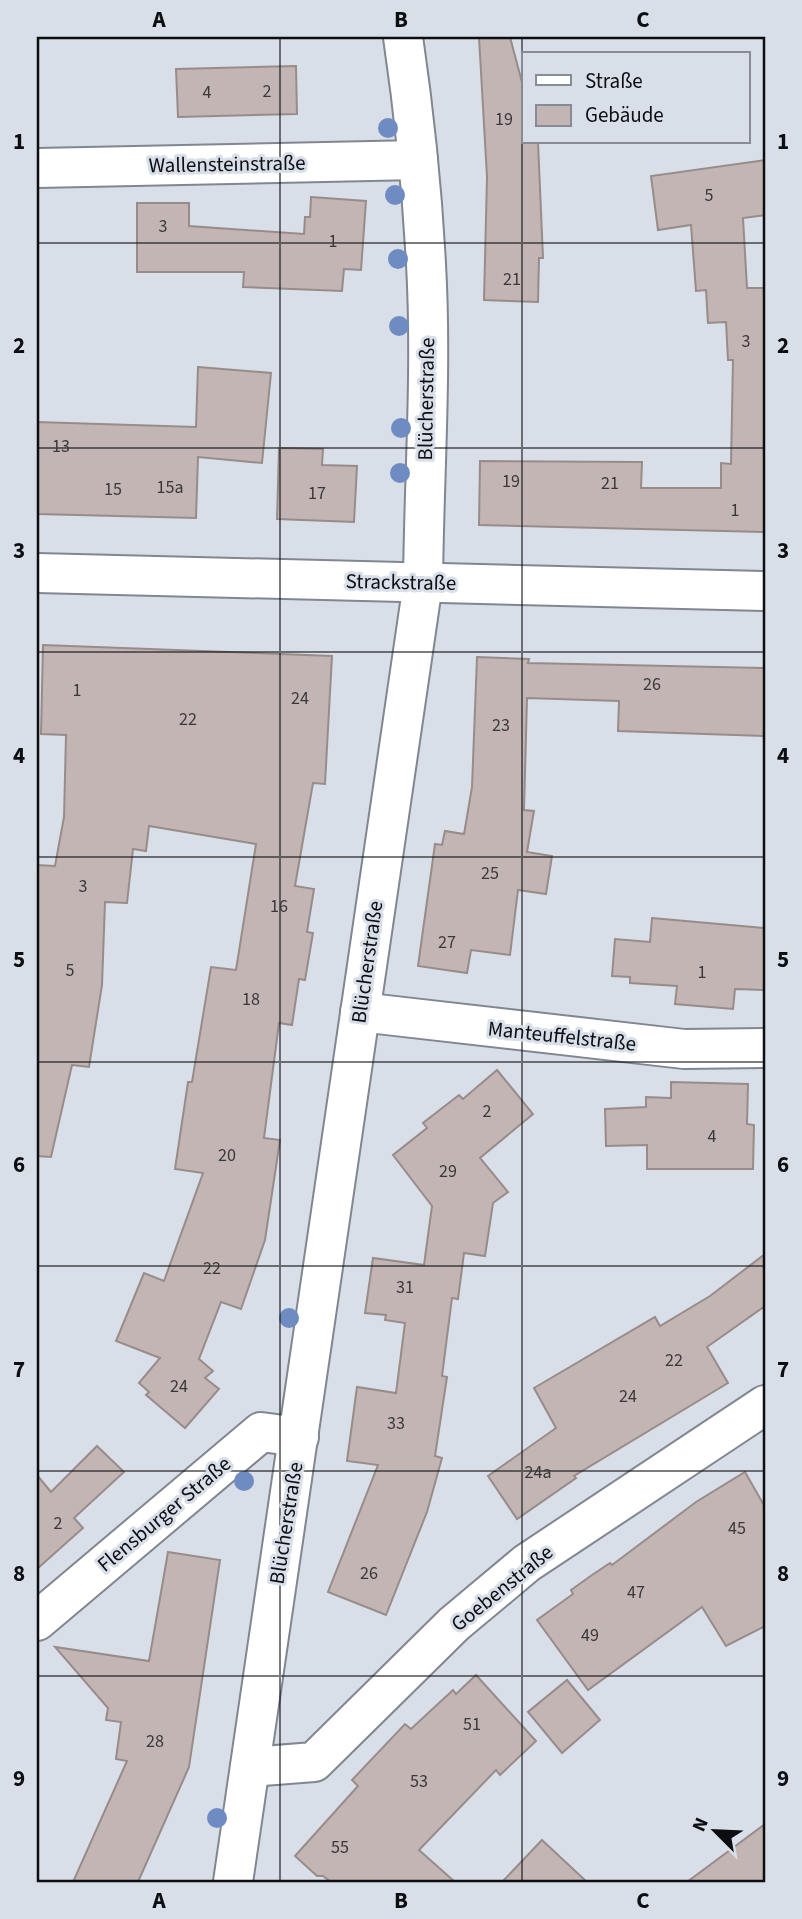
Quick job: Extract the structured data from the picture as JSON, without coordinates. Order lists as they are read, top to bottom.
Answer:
{
  "streets": {
    "street": [
      "Wallensteinstraße",
      "Blücherstraße",
      "Strackstraße",
      "Manteuffelstraße",
      "Flensburger Straße",
      "Goebenstraße"
    ]
  },
  "crossings": [
    ["Wallensteinstraße", "Blücherstraße"],
    ["Blücherstraße", "Strackstraße"],
    ["Blücherstraße", "Manteuffelstraße"],
    ["Blücherstraße", "Flensburger Straße"],
    ["Blücherstraße", "Goebenstraße"]
  ],
  "house_numbers": [
    "2",
    "4",
    "19",
    "5",
    "3",
    "1",
    "21",
    "3",
    "13",
    "19",
    "21",
    "15a",
    "15",
    "17",
    "1",
    "26",
    "1",
    "24",
    "22",
    "23",
    "25",
    "3",
    "16",
    "27",
    "5",
    "1",
    "18",
    "2",
    "4",
    "20",
    "29",
    "22",
    "31",
    "22",
    "24",
    "24",
    "33",
    "24a",
    "2",
    "45",
    "26",
    "47",
    "49",
    "51",
    "28",
    "53",
    "55"
  ],
  "legend": ["Straße", "Gebäude"],
  "north": "top left",
  "grid": {
    "columns": ["A", "B", "C"],
    "rows": [
      "1",
      "2",
      "3",
      "4",
      "5",
      "6",
      "7",
      "8",
      "9"
    ]
  }
}
